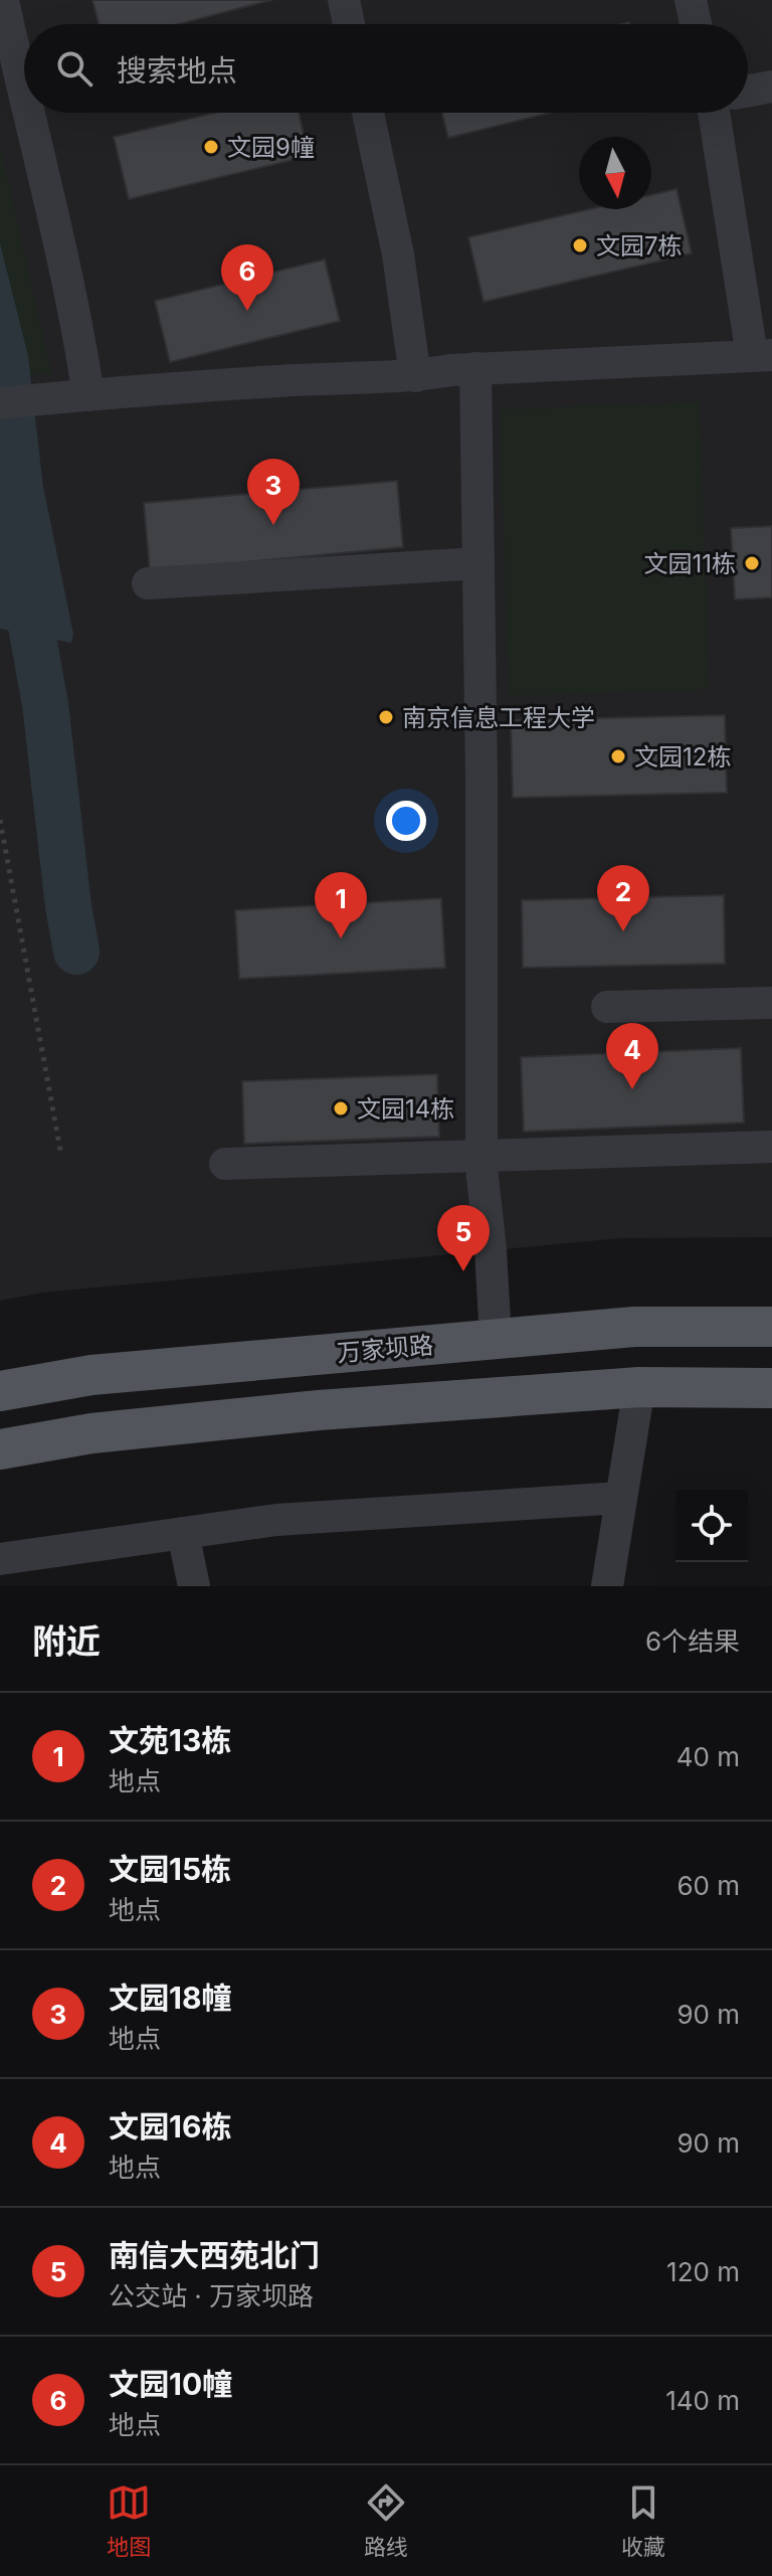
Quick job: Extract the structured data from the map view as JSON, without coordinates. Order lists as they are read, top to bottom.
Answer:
{
  "streets": {
    "main road": ["万家坝路"]
  },
  "places": [
    "文园9幢",
    "文园7栋",
    "文园11栋",
    "南京信息工程大学",
    "文园12栋",
    "文园14栋"
  ],
  "north": "bottom",
  "page": {
    "search": "搜索地点",
    "pins": [
      "6",
      "3",
      "2",
      "1",
      "4",
      "5"
    ],
    "heading": ["附近", "6个结果"],
    "list": [
      {
        "mark": "1",
        "name": "文苑13栋",
        "note": "地点",
        "value": "40 m"
      },
      {
        "mark": "2",
        "name": "文园15栋",
        "note": "地点",
        "value": "60 m"
      },
      {
        "mark": "3",
        "name": "文园18幢",
        "note": "地点",
        "value": "90 m"
      },
      {
        "mark": "4",
        "name": "文园16栋",
        "note": "地点",
        "value": "90 m"
      },
      {
        "mark": "5",
        "name": "南信大西苑北门",
        "note": "公交站 · 万家坝路",
        "value": "120 m"
      },
      {
        "mark": "6",
        "name": "文园10幢",
        "note": "地点",
        "value": "140 m"
      }
    ],
    "nav": ["地图", "路线", "收藏"]
  }
}
